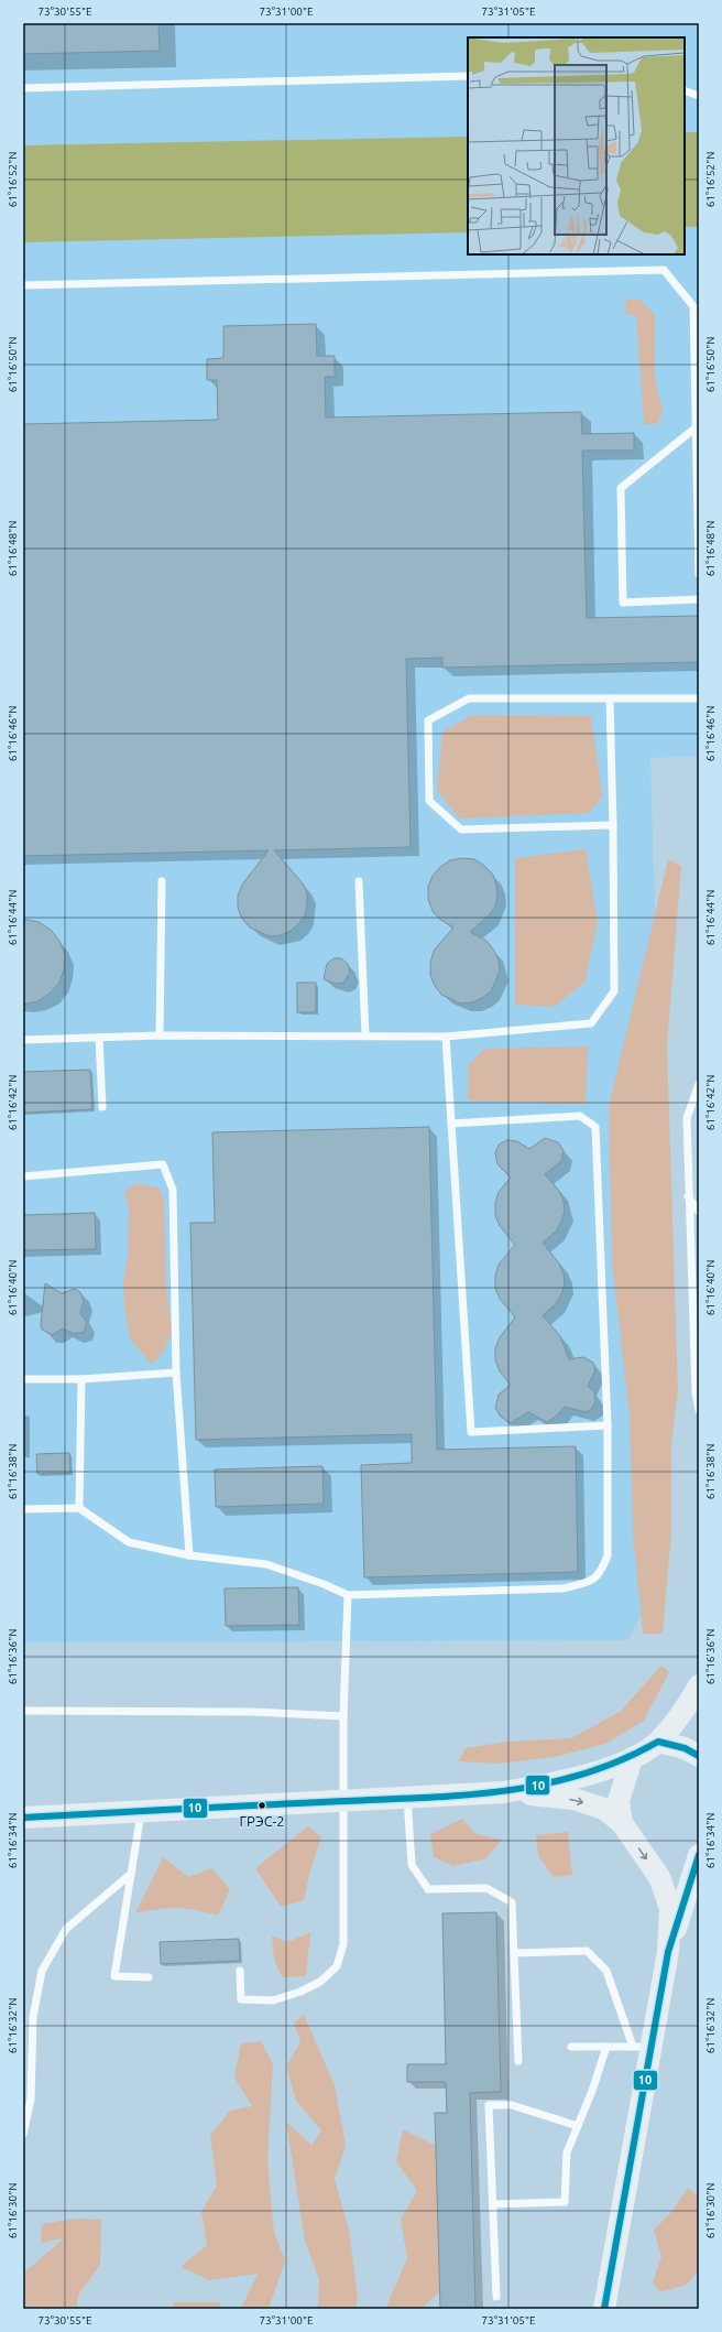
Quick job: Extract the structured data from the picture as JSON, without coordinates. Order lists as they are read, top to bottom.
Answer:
{
  "places": ["ГРЭС-2"],
  "lines": ["transit line 10"],
  "coordinates": [
    "73°30'55\"E",
    "73°31'00\"E",
    "73°31'05\"E",
    "61°16'52\"N",
    "61°16'50\"N",
    "61°16'48\"N",
    "61°16'46\"N",
    "61°16'44\"N",
    "61°16'42\"N",
    "61°16'40\"N",
    "61°16'38\"N",
    "61°16'36\"N",
    "61°16'34\"N",
    "61°16'32\"N",
    "61°16'30\"N"
  ]
}
